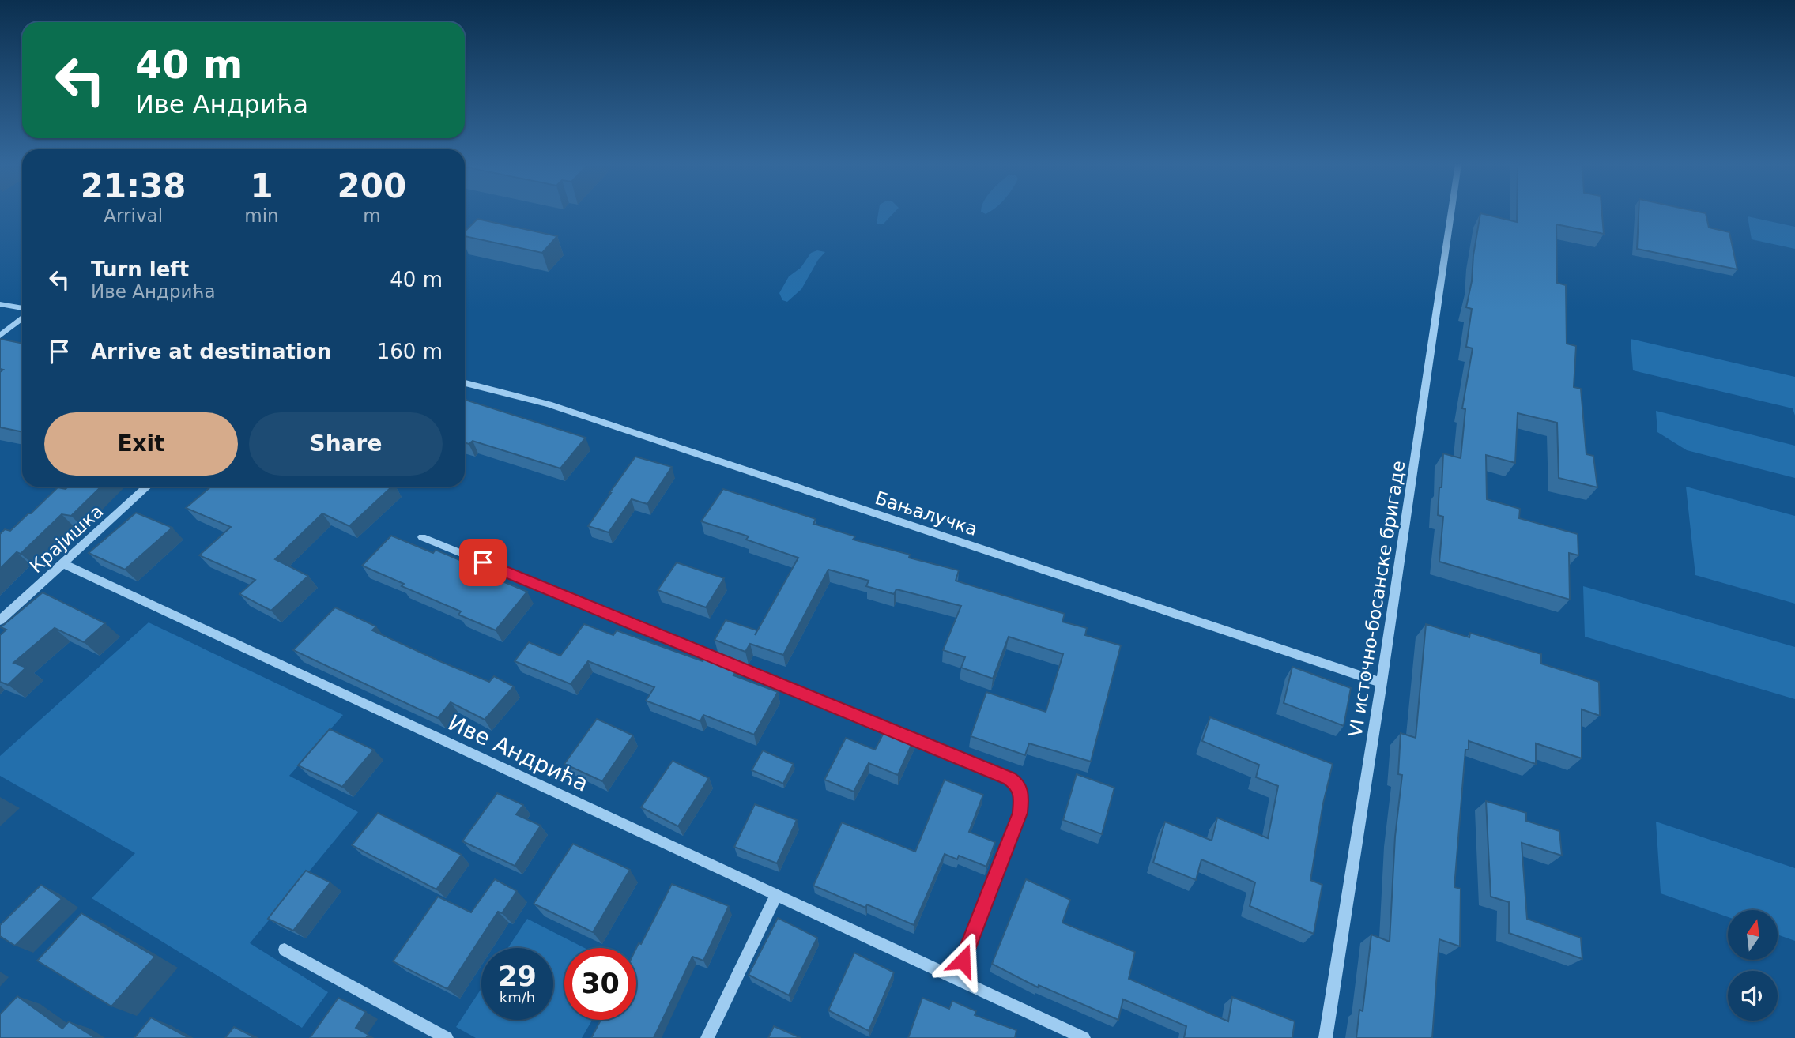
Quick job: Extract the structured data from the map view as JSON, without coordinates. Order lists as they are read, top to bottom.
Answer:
{
  "streets": {
    "street": [
      "Бањалучка",
      "Крајишка",
      "VI источно-босанске бригаде",
      "Иве Андрића"
    ]
  },
  "crossings": [
    ["Бањалучка", "VI источно-босанске бригаде"],
    ["Крајишка", "Иве Андрића"]
  ],
  "north": "top",
  "page": {
    "turn": ["40 m", "Иве Андрића"],
    "eta": [
      "21:38",
      "Arrival",
      "1",
      "min",
      "200",
      "m"
    ],
    "list": [
      {
        "name": "Turn left",
        "note": "Иве Андрића",
        "value": "40 m"
      },
      {
        "name": "Arrive at destination",
        "value": "160 m"
      }
    ],
    "buttons": ["Exit", "Share"],
    "speed": "29 km/h",
    "limit": "30"
  }
}
